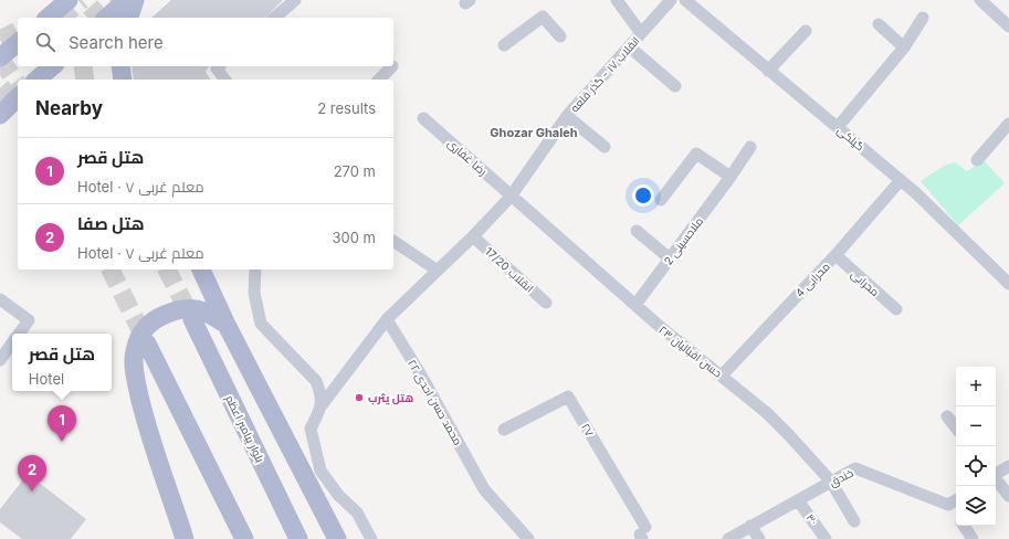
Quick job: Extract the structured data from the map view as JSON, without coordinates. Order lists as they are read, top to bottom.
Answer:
{
  "streets": {
    "main road": ["بلوار پیامبر اعظم"],
    "street": [
      "انقلاب ۱۷ - گذر قلعه",
      "گیلکی",
      "رضا غفاری",
      "ملاحسینی 2",
      "انقلاب 17/20",
      "محرابی 4",
      "محرابی",
      "۲۳ حسن اقبالیان",
      "۲۲ محمد حسن احدی",
      "۲۷",
      "خندق",
      "۳۰"
    ]
  },
  "crossings": [
    ["انقلاب ۱۷ - گذر قلعه", "رضا غفاری"],
    ["انقلاب ۱۷ - گذر قلعه", "انقلاب 17/20"],
    ["انقلاب ۱۷ - گذر قلعه", "۲۳ حسن اقبالیان"],
    ["گیلکی", "محرابی 4"],
    ["رضا غفاری", "۲۳ حسن اقبالیان"],
    ["ملاحسینی 2", "۲۳ حسن اقبالیان"],
    ["محرابی 4", "محرابی"],
    ["محرابی 4", "۲۳ حسن اقبالیان"],
    ["۲۳ حسن اقبالیان", "خندق"],
    ["خندق", "۳۰"]
  ],
  "districts": ["Ghozar Ghaleh"],
  "places": ["هتل یثرب"],
  "page": {
    "search": "Search here",
    "heading": ["Nearby", "2 results"],
    "list": [
      {
        "mark": "1",
        "name": "هتل قصر",
        "note": "Hotel · معلم غربی ۷",
        "value": "270 m"
      },
      {
        "mark": "2",
        "name": "هتل صفا",
        "note": "Hotel · معلم غربی ۷",
        "value": "300 m"
      }
    ],
    "popup": ["هتل قصر", "Hotel"],
    "map_buttons": ["+", "−"],
    "pins": ["1", "2"]
  }
}
